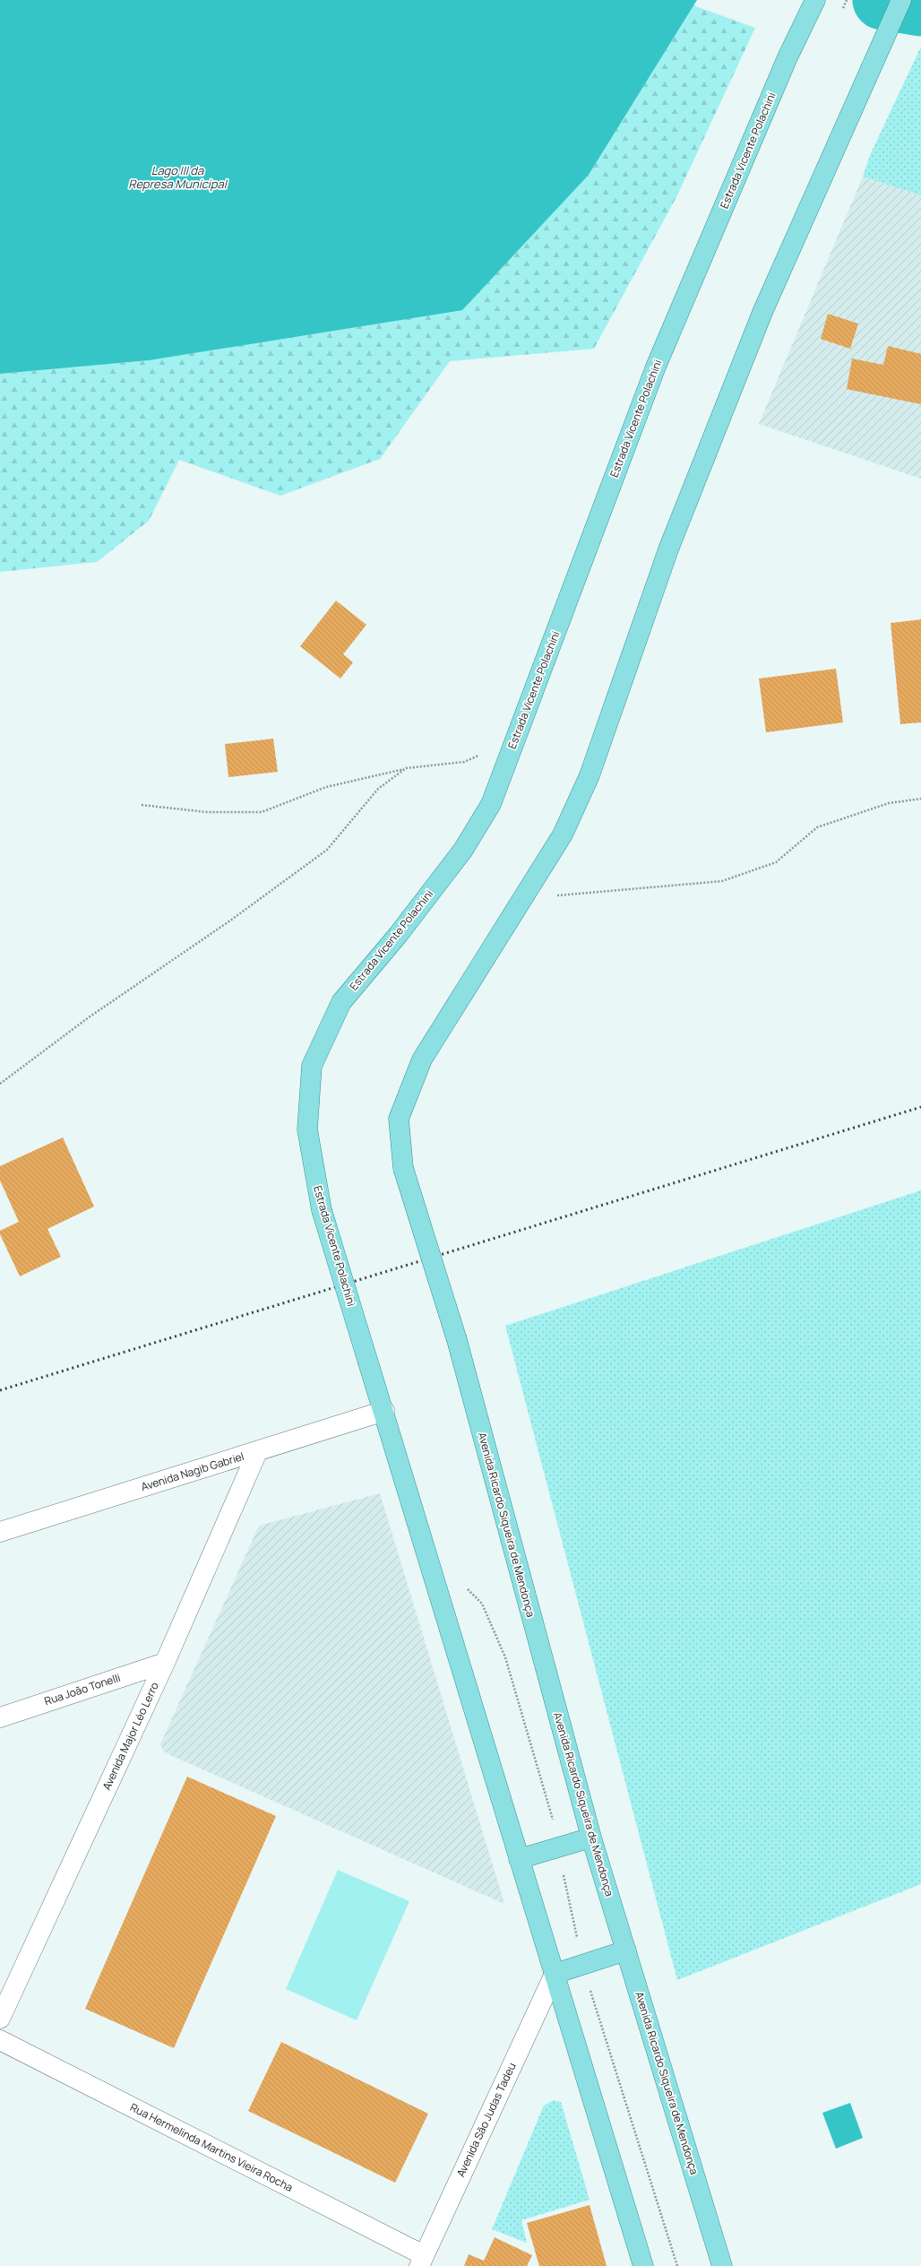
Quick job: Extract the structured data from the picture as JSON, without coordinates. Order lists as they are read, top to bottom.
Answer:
{
  "streets": {
    "main road": ["Estrada Vicente Polachini", "Avenida Ricardo Siqueira de Mendonça"],
    "street": [
      "Avenida Nagib Gabriel",
      "Rua João Tonelli",
      "Avenida Major Léo Lerro",
      "Avenida São Judas Tadeu",
      "Rua Hermelinda Martins Vieira Rocha"
    ]
  },
  "crossings": [
    ["Estrada Vicente Polachini", "Avenida Nagib Gabriel"],
    ["Avenida Nagib Gabriel", "Avenida Major Léo Lerro"],
    ["Rua João Tonelli", "Avenida Major Léo Lerro"],
    ["Avenida São Judas Tadeu", "Rua Hermelinda Martins Vieira Rocha"]
  ],
  "water": ["Lago III da Represa Municipal"]
}
